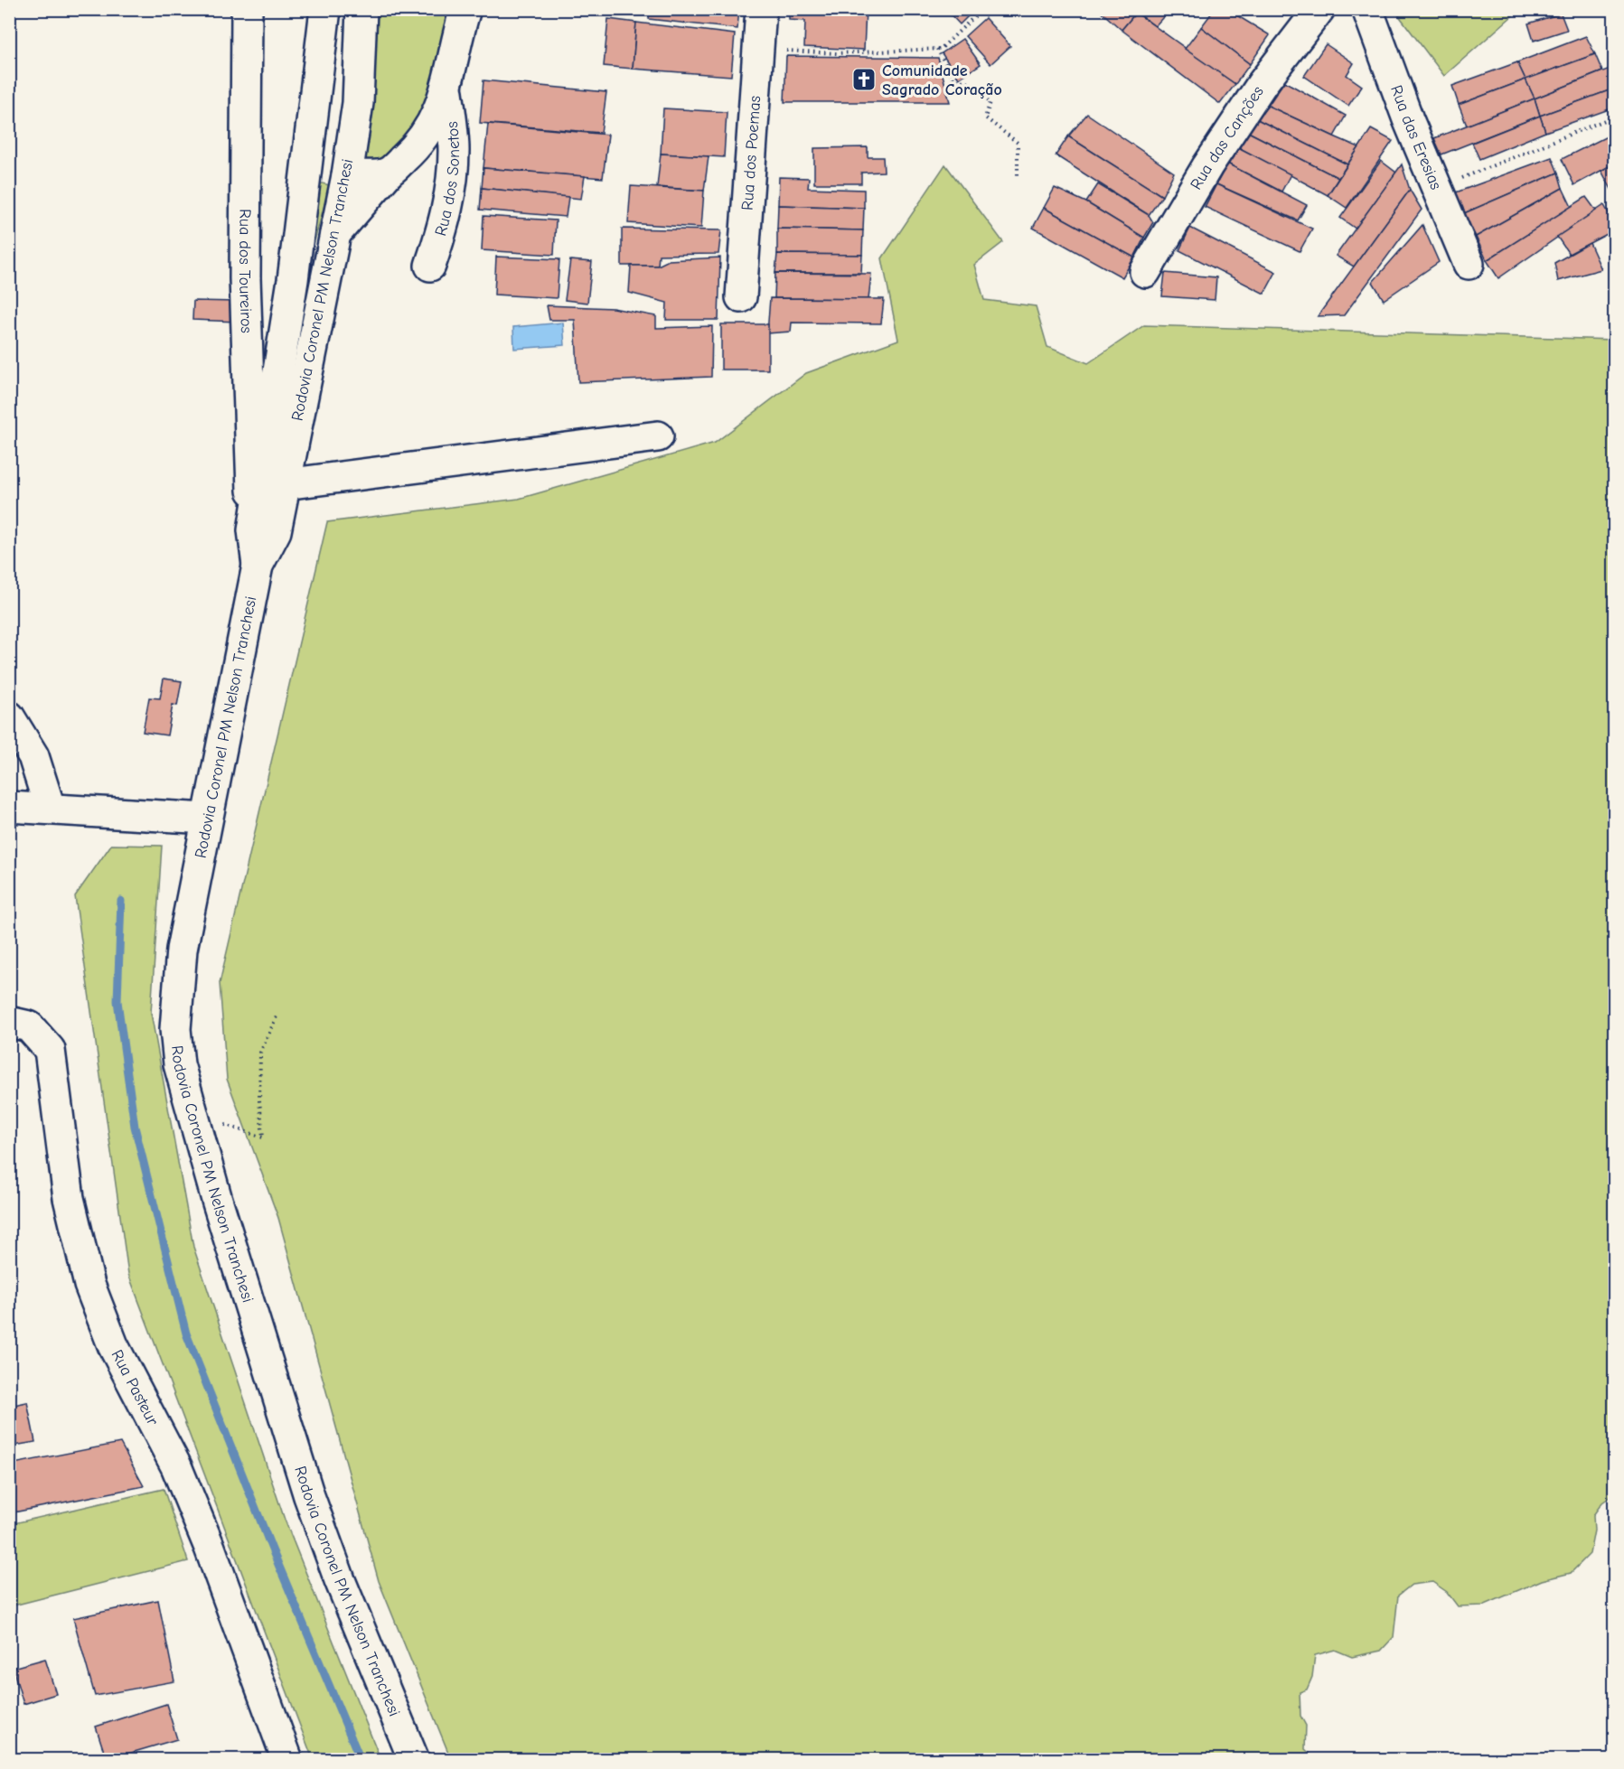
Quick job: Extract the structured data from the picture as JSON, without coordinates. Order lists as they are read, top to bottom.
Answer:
{
  "streets": {
    "main road": [
      "Rua das Canções",
      "Rua das Eresias",
      "Rua dos Poemas",
      "Rua dos Sonetos",
      "Rua dos Toureiros",
      "Rodovia Coronel PM Nelson Tranchesi",
      "Rua Pasteur"
    ]
  },
  "crossings": [
    ["Rua dos Sonetos", "Rodovia Coronel PM Nelson Tranchesi"],
    ["Rua dos Toureiros", "Rodovia Coronel PM Nelson Tranchesi"]
  ],
  "places": {
    "church": ["Comunidade Sagrado Coração"]
  }
}
